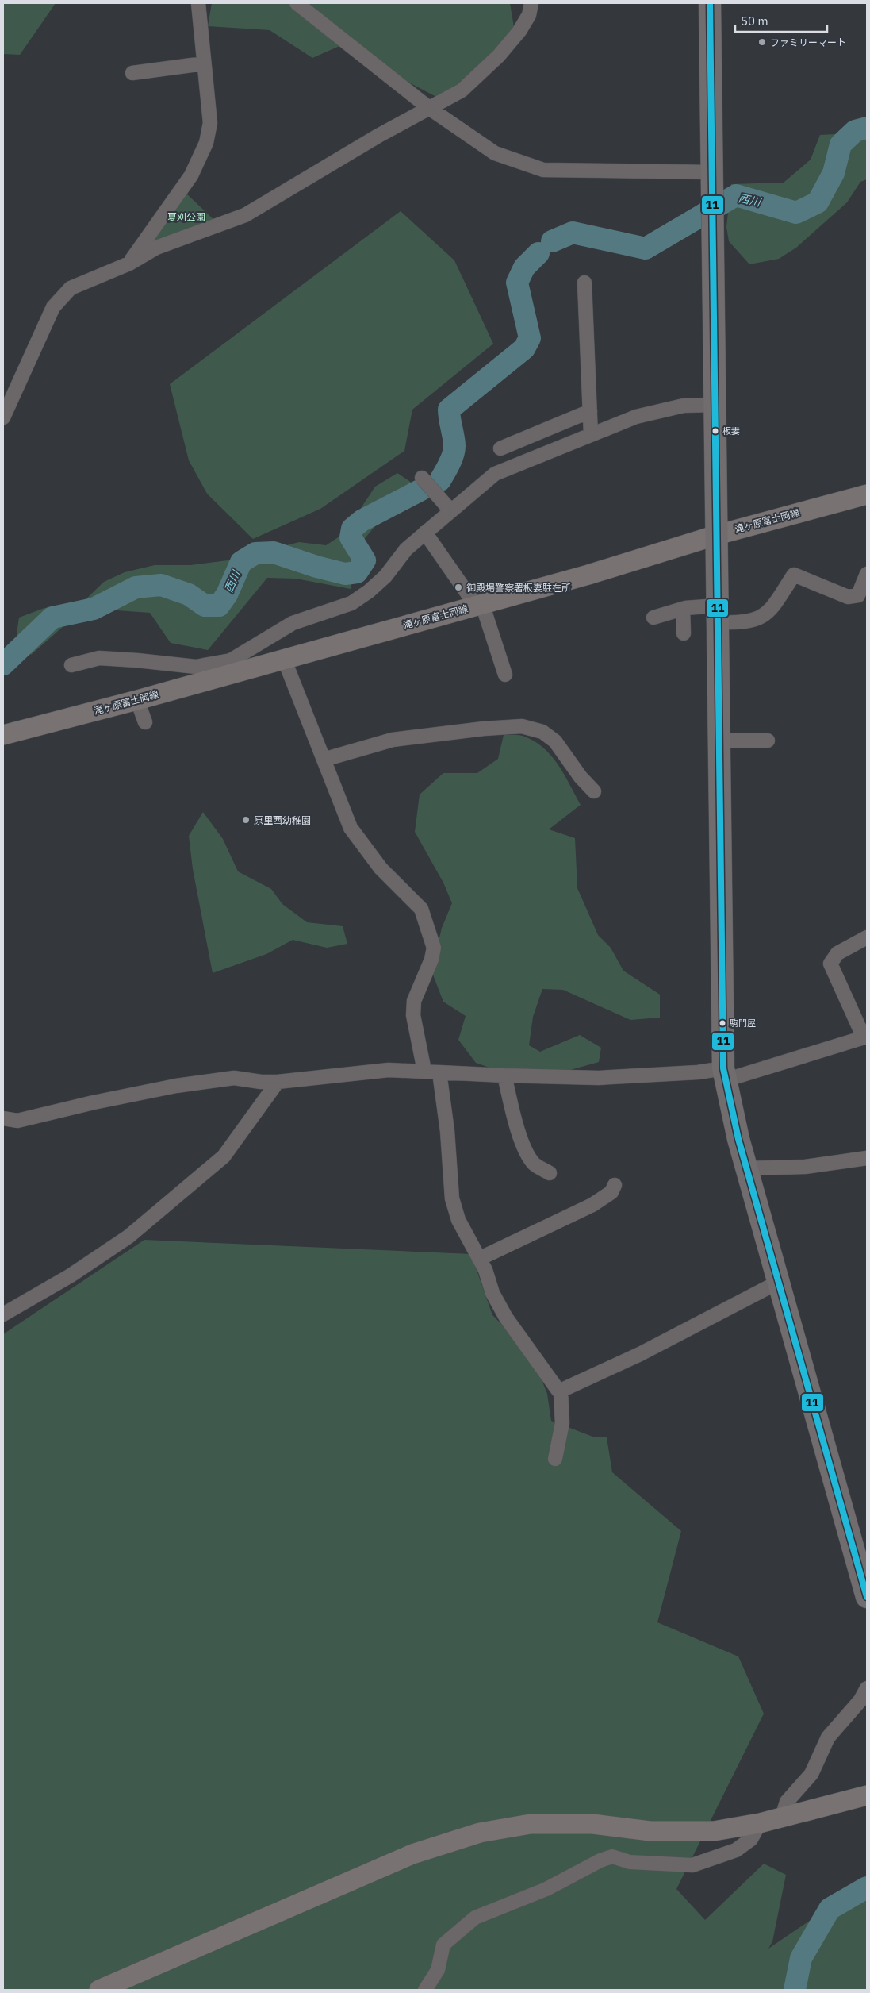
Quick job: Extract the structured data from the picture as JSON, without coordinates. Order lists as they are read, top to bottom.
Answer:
{
  "streets": {
    "main road": ["滝ヶ原富士岡線"]
  },
  "water": ["西川"],
  "parks": ["夏刈公園"],
  "places": [
    "ファミリーマート",
    "板妻",
    "御殿場警察署板妻駐在所",
    "原里西幼稚園",
    "駒門屋"
  ],
  "lines": ["transit line 11"],
  "scale_bar": "50 m"
}
